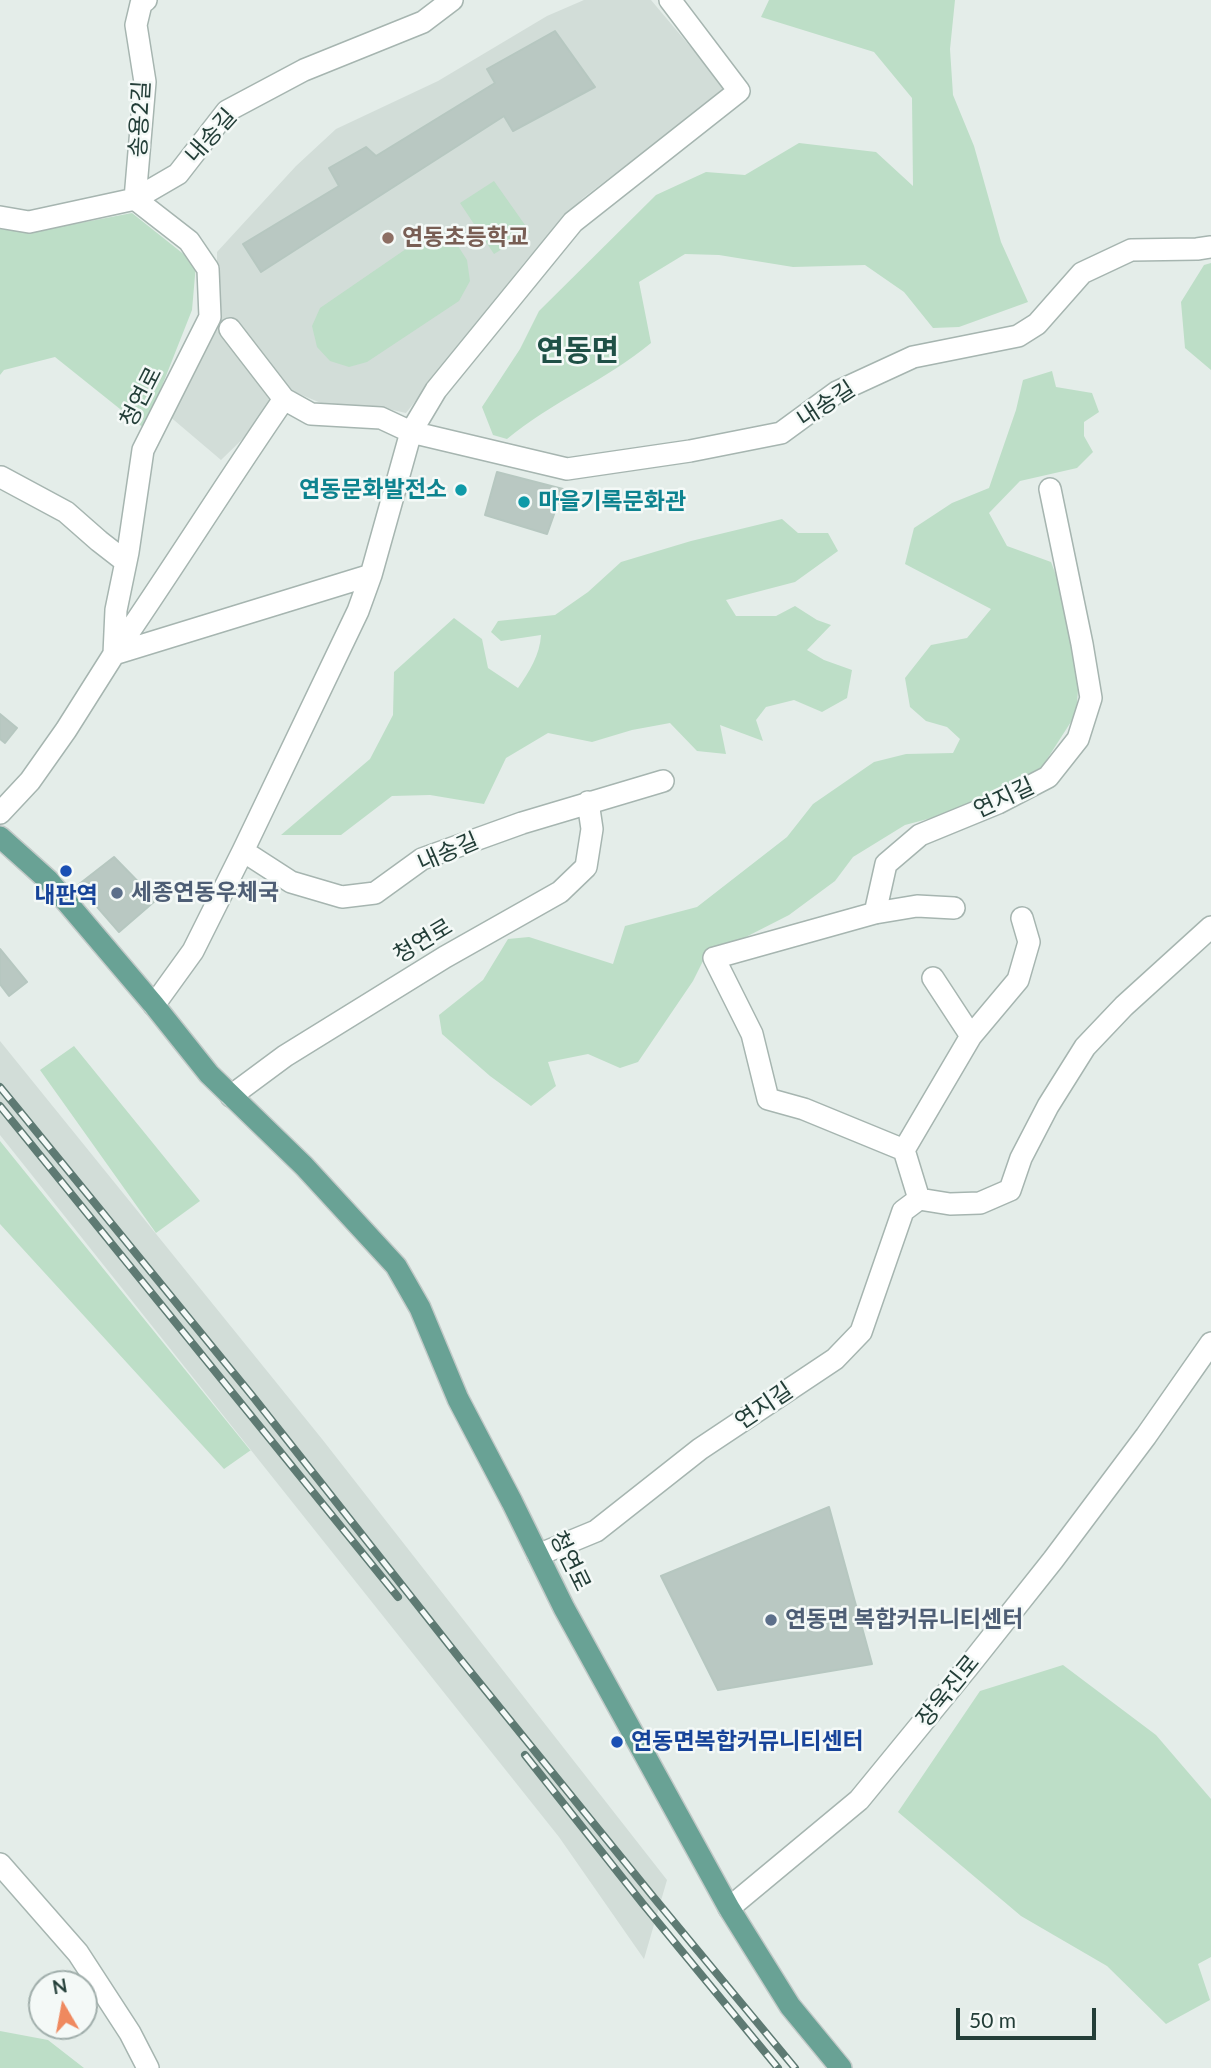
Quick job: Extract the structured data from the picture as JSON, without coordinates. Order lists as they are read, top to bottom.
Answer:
{
  "streets": {
    "main road": ["청연로"],
    "street": [
      "송용2길",
      "내송길",
      "연지길",
      "장욱진로"
    ]
  },
  "crossings": [
    ["송용2길", "내송길"],
    ["송용2길", "청연로"],
    ["내송길", "청연로"],
    ["청연로", "연지길"],
    ["청연로", "장욱진로"]
  ],
  "districts": ["연동면"],
  "places": [
    "연동초등학교",
    "연동문화발전소",
    "마을기록문화관",
    "내판역",
    "세종연동우체국",
    "연동면 복합커뮤니티센터",
    "연동면복합커뮤니티센터"
  ],
  "scale_bar": "50 m",
  "north": "top"
}
